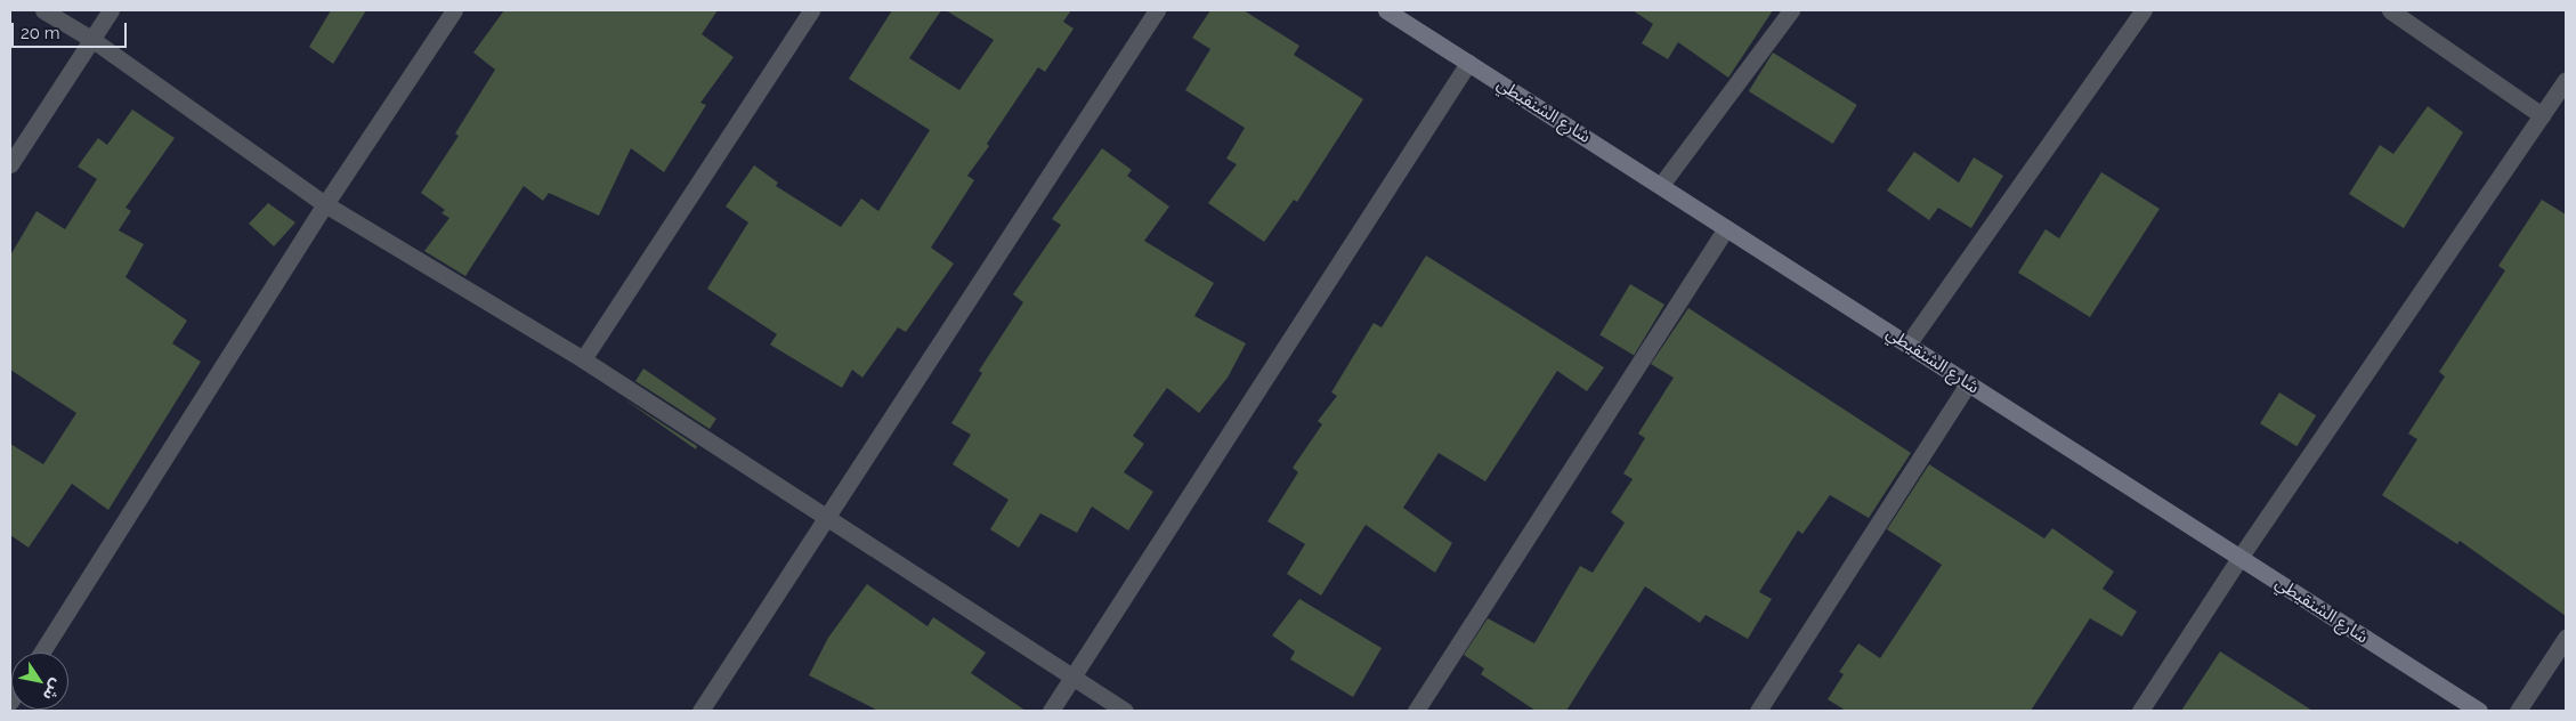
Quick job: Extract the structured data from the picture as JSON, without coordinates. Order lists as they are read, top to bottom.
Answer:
{
  "streets": {
    "street": ["شارع الشنقيطي"]
  },
  "scale_bar": "20 m",
  "north": "bottom right"
}
